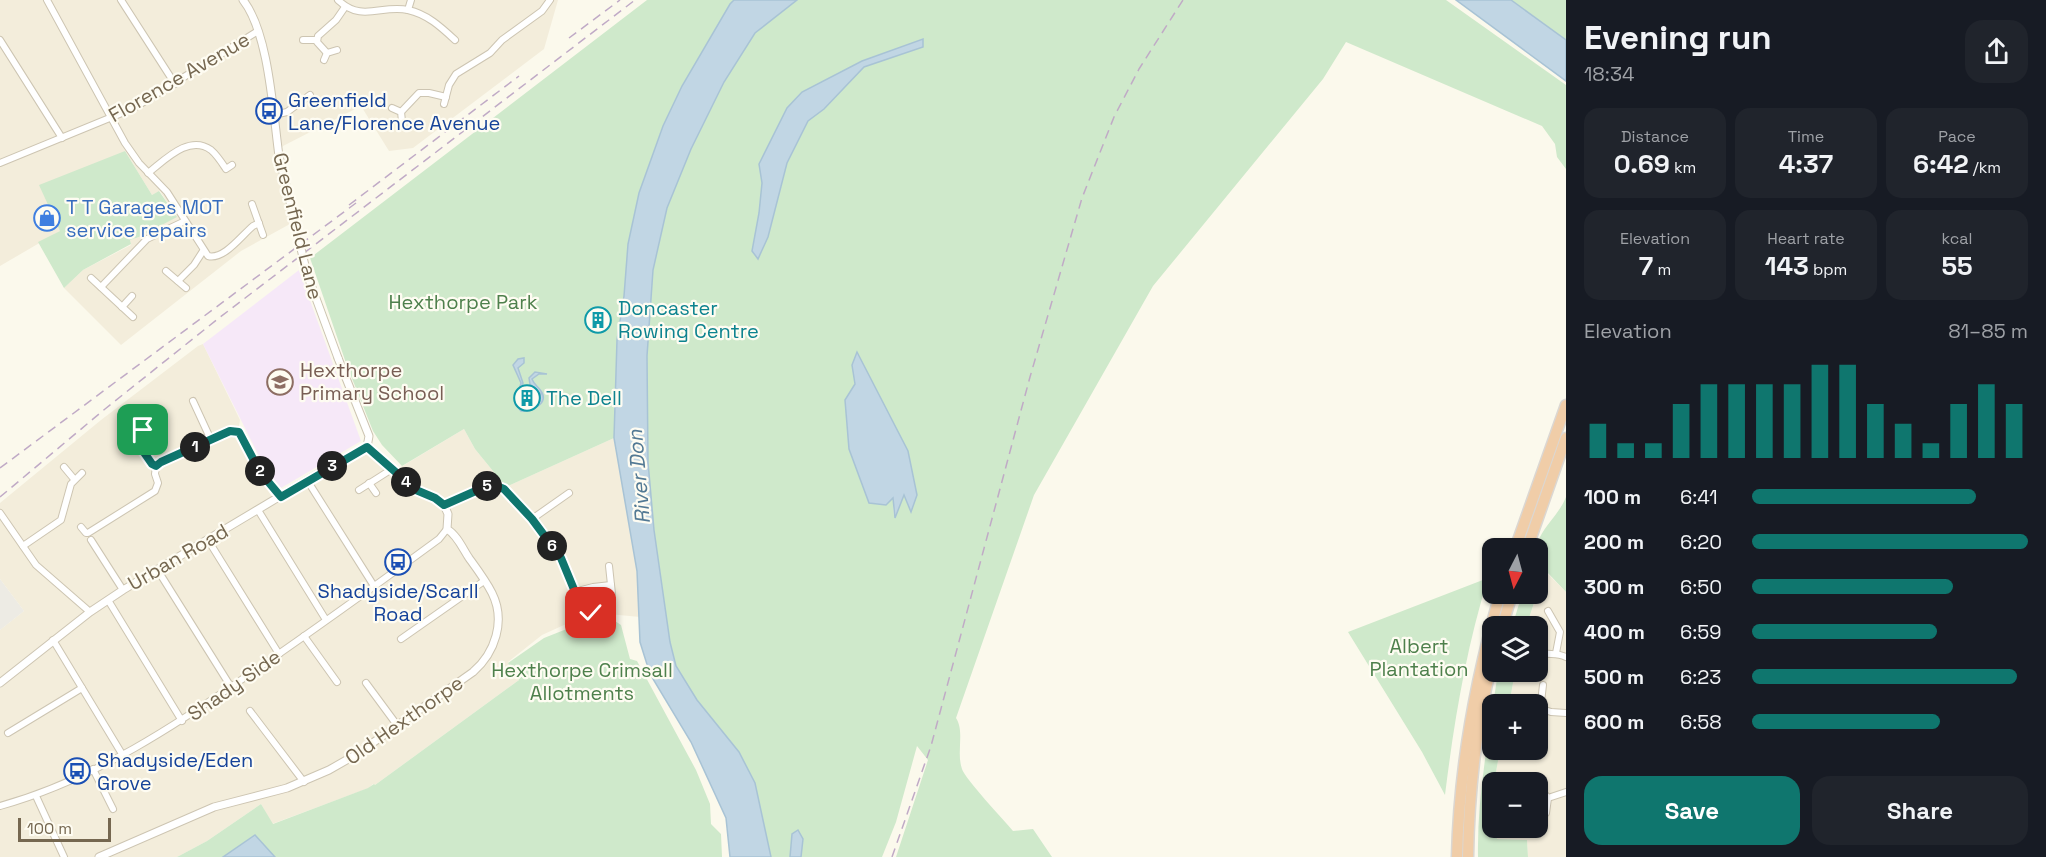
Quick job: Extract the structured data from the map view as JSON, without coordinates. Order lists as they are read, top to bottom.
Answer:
{
  "streets": {
    "street": [
      "Florence Avenue",
      "Greenfield Lane",
      "Urban Road",
      "Shady Side",
      "Old Hexthorpe"
    ]
  },
  "crossings": [
    ["Florence Avenue", "Greenfield Lane"],
    ["Greenfield Lane", "Urban Road"],
    ["Shady Side", "Old Hexthorpe"]
  ],
  "water": ["River Don"],
  "parks": ["Hexthorpe Park", "Albert Plantation", "Hexthorpe Crimsall Allotments"],
  "places": {
    "bus stop": ["Greenfield Lane/Florence Avenue", "Shadyside/Scarll Road", "Shadyside/Eden Grove"],
    "shop": ["T T Garages MOT service repairs"],
    "building": ["Doncaster Rowing Centre", "The Dell"],
    "school or university": ["Hexthorpe Primary School"]
  },
  "scale_bar": "100 m",
  "north": "bottom",
  "page": {
    "heading": ["Evening run", "18:34"],
    "stats": [
      ["Distance", "0.69 km"],
      ["Time", "4:37"],
      ["Pace", "6:42 /km"],
      ["Elevation", "7 m"],
      ["Heart rate", "143 bpm"],
      ["kcal", "55"]
    ],
    "chart": ["Elevation", "81–85 m"],
    "pins": [
      "1",
      "3",
      "2",
      "4",
      "5",
      "6"
    ],
    "list": [
      {
        "name": "100 m",
        "note": "6:41"
      },
      {
        "name": "200 m",
        "note": "6:20"
      },
      {
        "name": "300 m",
        "note": "6:50"
      },
      {
        "name": "400 m",
        "note": "6:59"
      },
      {
        "name": "500 m",
        "note": "6:23"
      },
      {
        "name": "600 m",
        "note": "6:58"
      }
    ],
    "map_buttons": ["+", "−"],
    "buttons": ["Save", "Share"],
    "scale": "100 m"
  }
}
